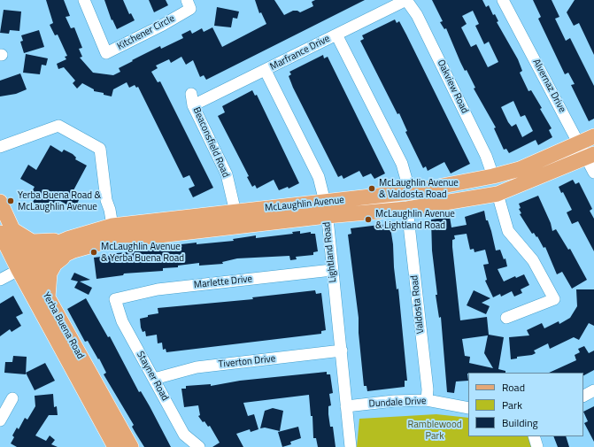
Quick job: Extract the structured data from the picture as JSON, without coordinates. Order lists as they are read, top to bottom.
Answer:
{
  "streets": {
    "main road": ["McLaughlin Avenue", "Yerba Buena Road"],
    "street": [
      "Kitchener Circle",
      "Marfrance Drive",
      "Alvernaz Drive",
      "Oakview Road",
      "Beaconsfield Road",
      "Lightland Road",
      "Marlette Drive",
      "Valdosta Road",
      "Tiverton Drive",
      "Stayner Road",
      "Dundale Drive"
    ]
  },
  "crossings": [
    ["Marfrance Drive", "Oakview Road"],
    ["Marfrance Drive", "Beaconsfield Road"],
    ["Marfrance Drive", "Lightland Road"],
    ["Alvernaz Drive", "McLaughlin Avenue"],
    ["Oakview Road", "McLaughlin Avenue"],
    ["Beaconsfield Road", "McLaughlin Avenue"],
    ["McLaughlin Avenue", "Lightland Road"],
    ["McLaughlin Avenue", "Valdosta Road"],
    ["McLaughlin Avenue", "Yerba Buena Road"],
    ["Lightland Road", "Marlette Drive"],
    ["Lightland Road", "Tiverton Drive"],
    ["Lightland Road", "Dundale Drive"],
    ["Marlette Drive", "Stayner Road"],
    ["Valdosta Road", "Dundale Drive"],
    ["Tiverton Drive", "Stayner Road"]
  ],
  "parks": ["Ramblewood Park"],
  "places": [
    "McLaughlin Avenue & Valdosta Road",
    "Yerba Buena Road & McLaughlin Avenue",
    "McLaughlin Avenue & Lightland Road",
    "McLaughlin Avenue & Yerba Buena Road"
  ],
  "legend": ["Road", "Park", "Building"]
}
